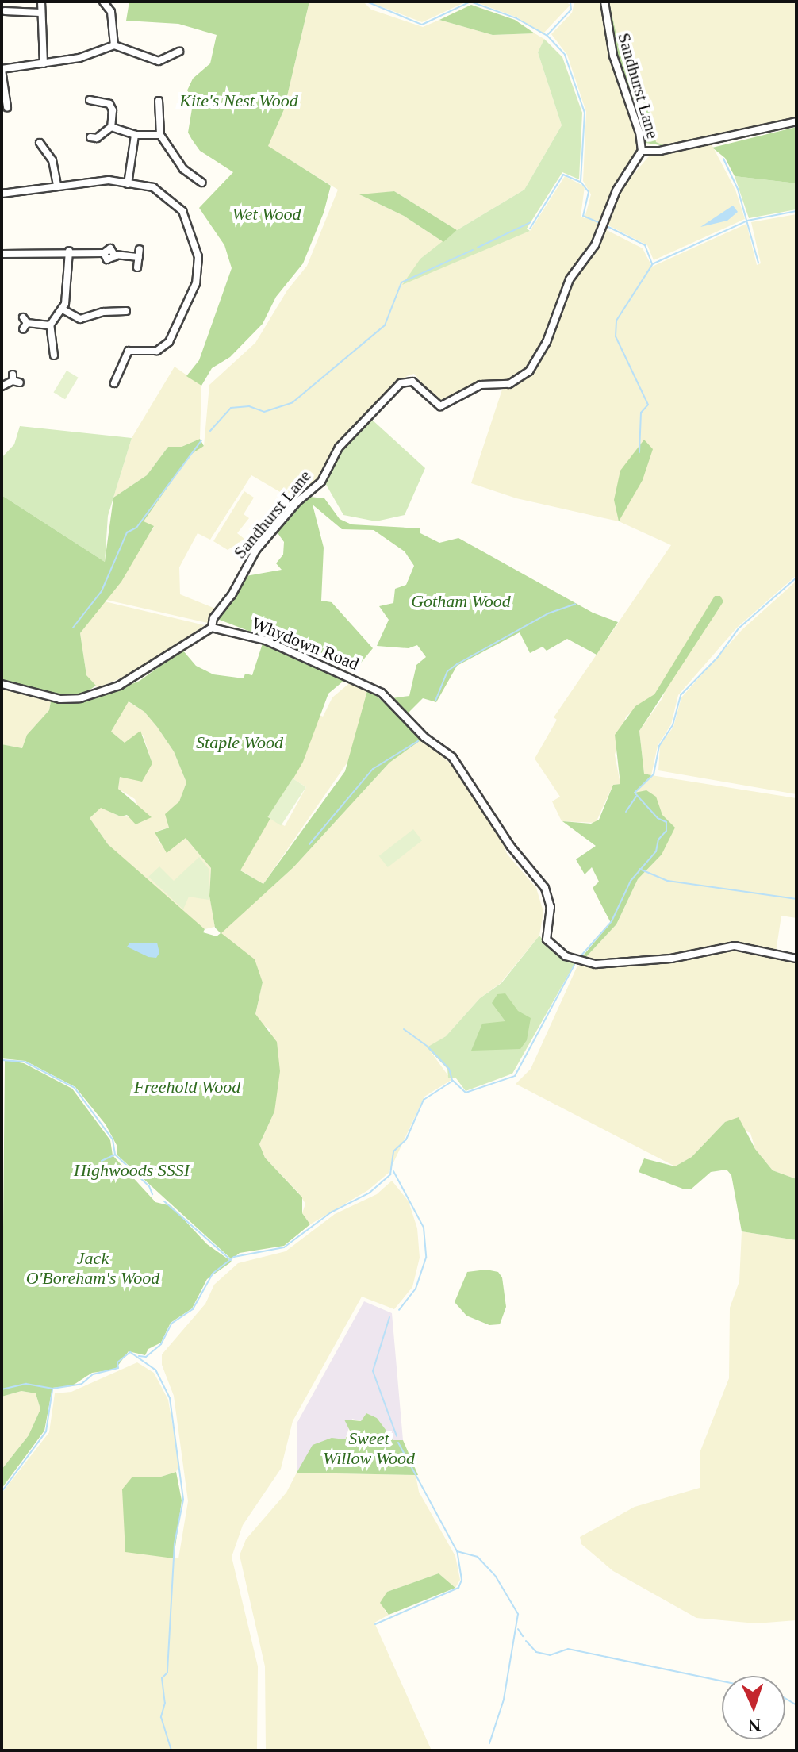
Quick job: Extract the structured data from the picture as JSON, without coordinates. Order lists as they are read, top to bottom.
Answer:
{
  "streets": {
    "street": ["Sandhurst Lane", "Whydown Road"]
  },
  "crossings": [
    ["Sandhurst Lane", "Whydown Road"]
  ],
  "parks": [
    "Kite's Nest Wood",
    "Wet Wood",
    "Gotham Wood",
    "Staple Wood",
    "Freehold Wood",
    "Highwoods SSSI",
    "Jack O'Boreham's Wood",
    "Sweet Willow Wood"
  ],
  "north": "bottom"
}
